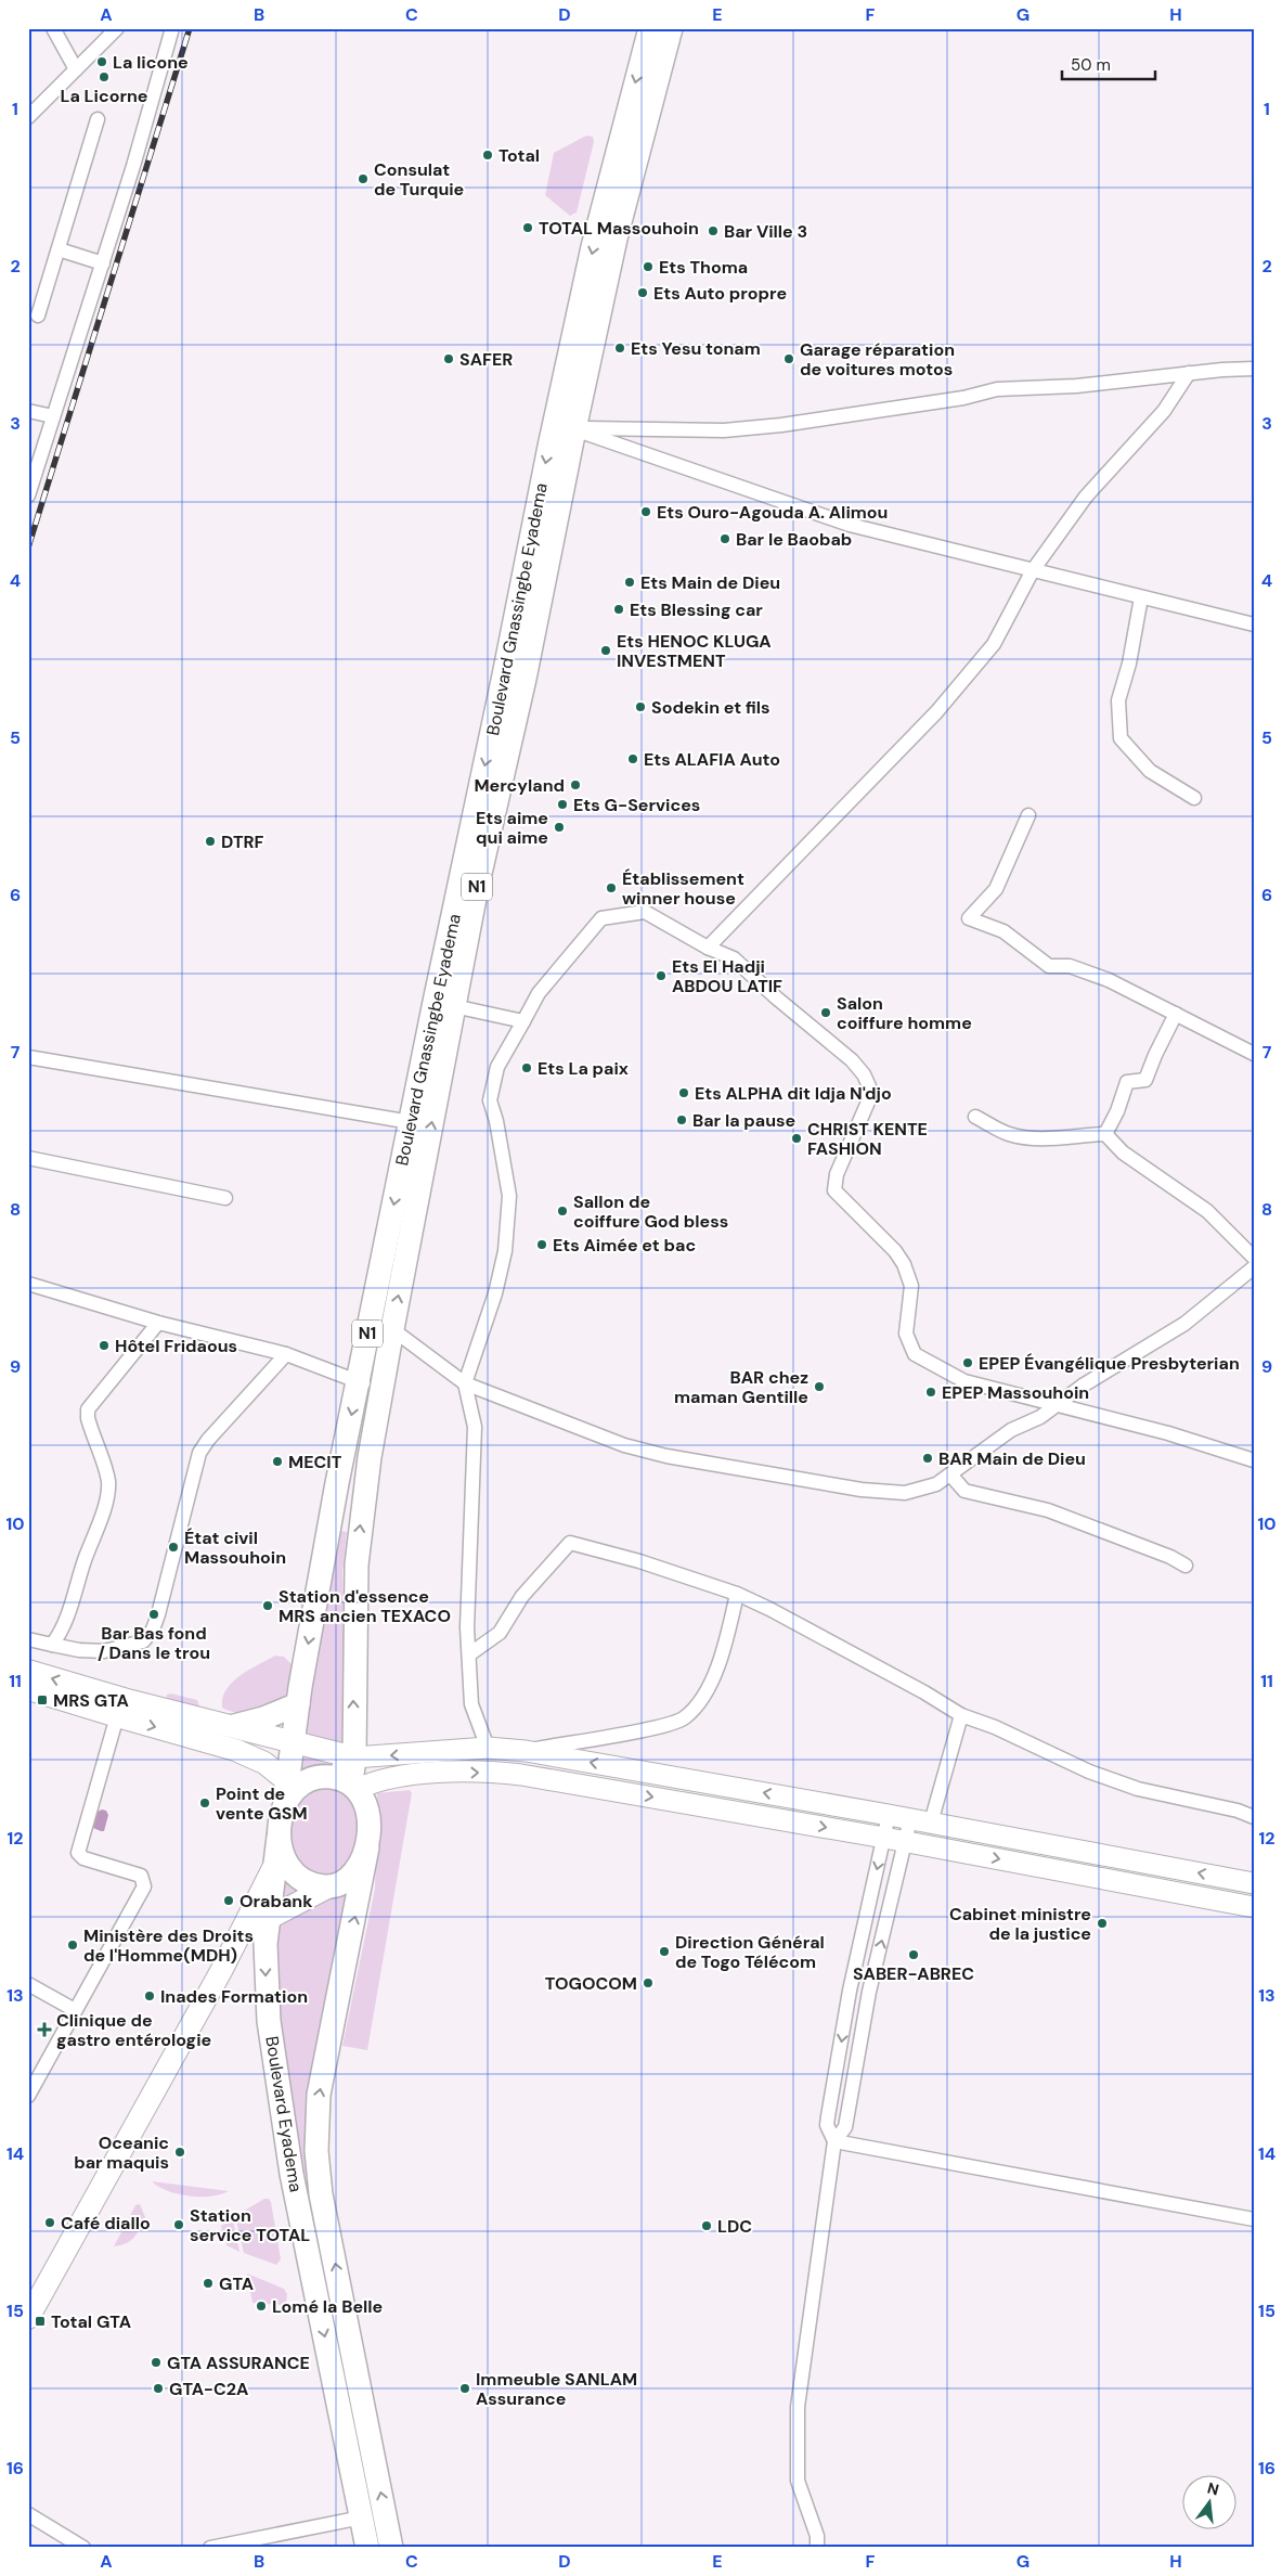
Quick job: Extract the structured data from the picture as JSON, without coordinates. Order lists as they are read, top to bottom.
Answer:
{
  "streets": {
    "highway": ["Boulevard Gnassingbe Eyadema", "N1", "Boulevard Eyadema"]
  },
  "crossings": [
    ["Boulevard Gnassingbe Eyadema", "N1"],
    ["Boulevard Gnassingbe Eyadema", "Boulevard Eyadema"],
    ["N1", "Boulevard Eyadema"]
  ],
  "places": {
    "other": [
      "La licone",
      "La Licorne",
      "Total",
      "Consulat de Turquie",
      "TOTAL Massouhoin",
      "Bar Ville 3",
      "Ets Thoma",
      "Ets Auto propre",
      "Ets Yesu tonam",
      "SAFER",
      "Garage réparation de voitures motos",
      "Ets Ouro-Agouda A. Alimou",
      "Bar le Baobab",
      "Ets Main de Dieu",
      "Ets Blessing car",
      "Ets HENOC KLUGA INVESTMENT",
      "Sodekin et fils",
      "Ets ALAFIA Auto",
      "Mercyland",
      "Ets G-Services",
      "Ets aime qui aime",
      "DTRF",
      "Établissement winner house",
      "Ets El Hadji ABDOU LATIF",
      "Salon coiffure homme",
      "Ets La paix",
      "Ets ALPHA dit Idja N'djo",
      "Bar la pause",
      "CHRIST KENTE FASHION",
      "Sallon de coiffure God bless",
      "Ets Aimée et bac",
      "Hôtel Fridaous",
      "EPEP Évangélique Presbyterian",
      "BAR chez maman Gentille",
      "EPEP Massouhoin",
      "BAR Main de Dieu",
      "MECIT",
      "État civil Massouhoin",
      "Station d'essence MRS ancien TEXACO",
      "Bar Bas fond / Dans le trou",
      "Point de vente GSM",
      "Orabank",
      "Cabinet ministre de la justice",
      "Ministère des Droits de l'Homme(MDH)",
      "Direction Général de Togo Télécom",
      "SABER-ABREC",
      "TOGOCOM",
      "Inades Formation",
      "Oceanic bar maquis",
      "Café diallo",
      "Station service TOTAL",
      "LDC",
      "GTA",
      "Lomé la Belle",
      "GTA ASSURANCE",
      "GTA-C2A",
      "Immeuble SANLAM Assurance"
    ],
    "transit": ["MRS GTA", "Total GTA"],
    "health": ["Clinique de gastro entérologie"]
  },
  "scale_bar": "50 m",
  "north": "top",
  "grid": {
    "columns": [
      "A",
      "B",
      "C",
      "D",
      "E",
      "F",
      "G",
      "H"
    ],
    "rows": [
      "1",
      "2",
      "3",
      "4",
      "5",
      "6",
      "7",
      "8",
      "9",
      "10",
      "11",
      "12",
      "13",
      "14",
      "15",
      "16"
    ]
  }
}
